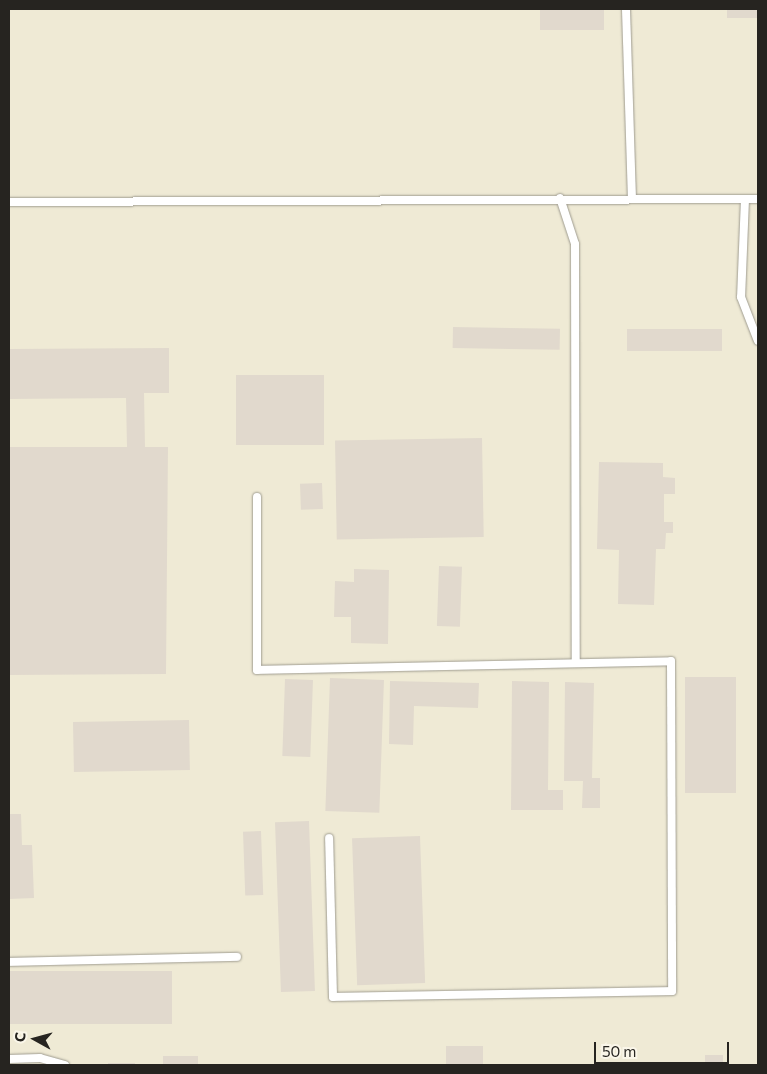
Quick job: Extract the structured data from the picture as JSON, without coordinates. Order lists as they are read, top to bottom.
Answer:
{
  "scale_bar": "50 m",
  "north": "left"
}
